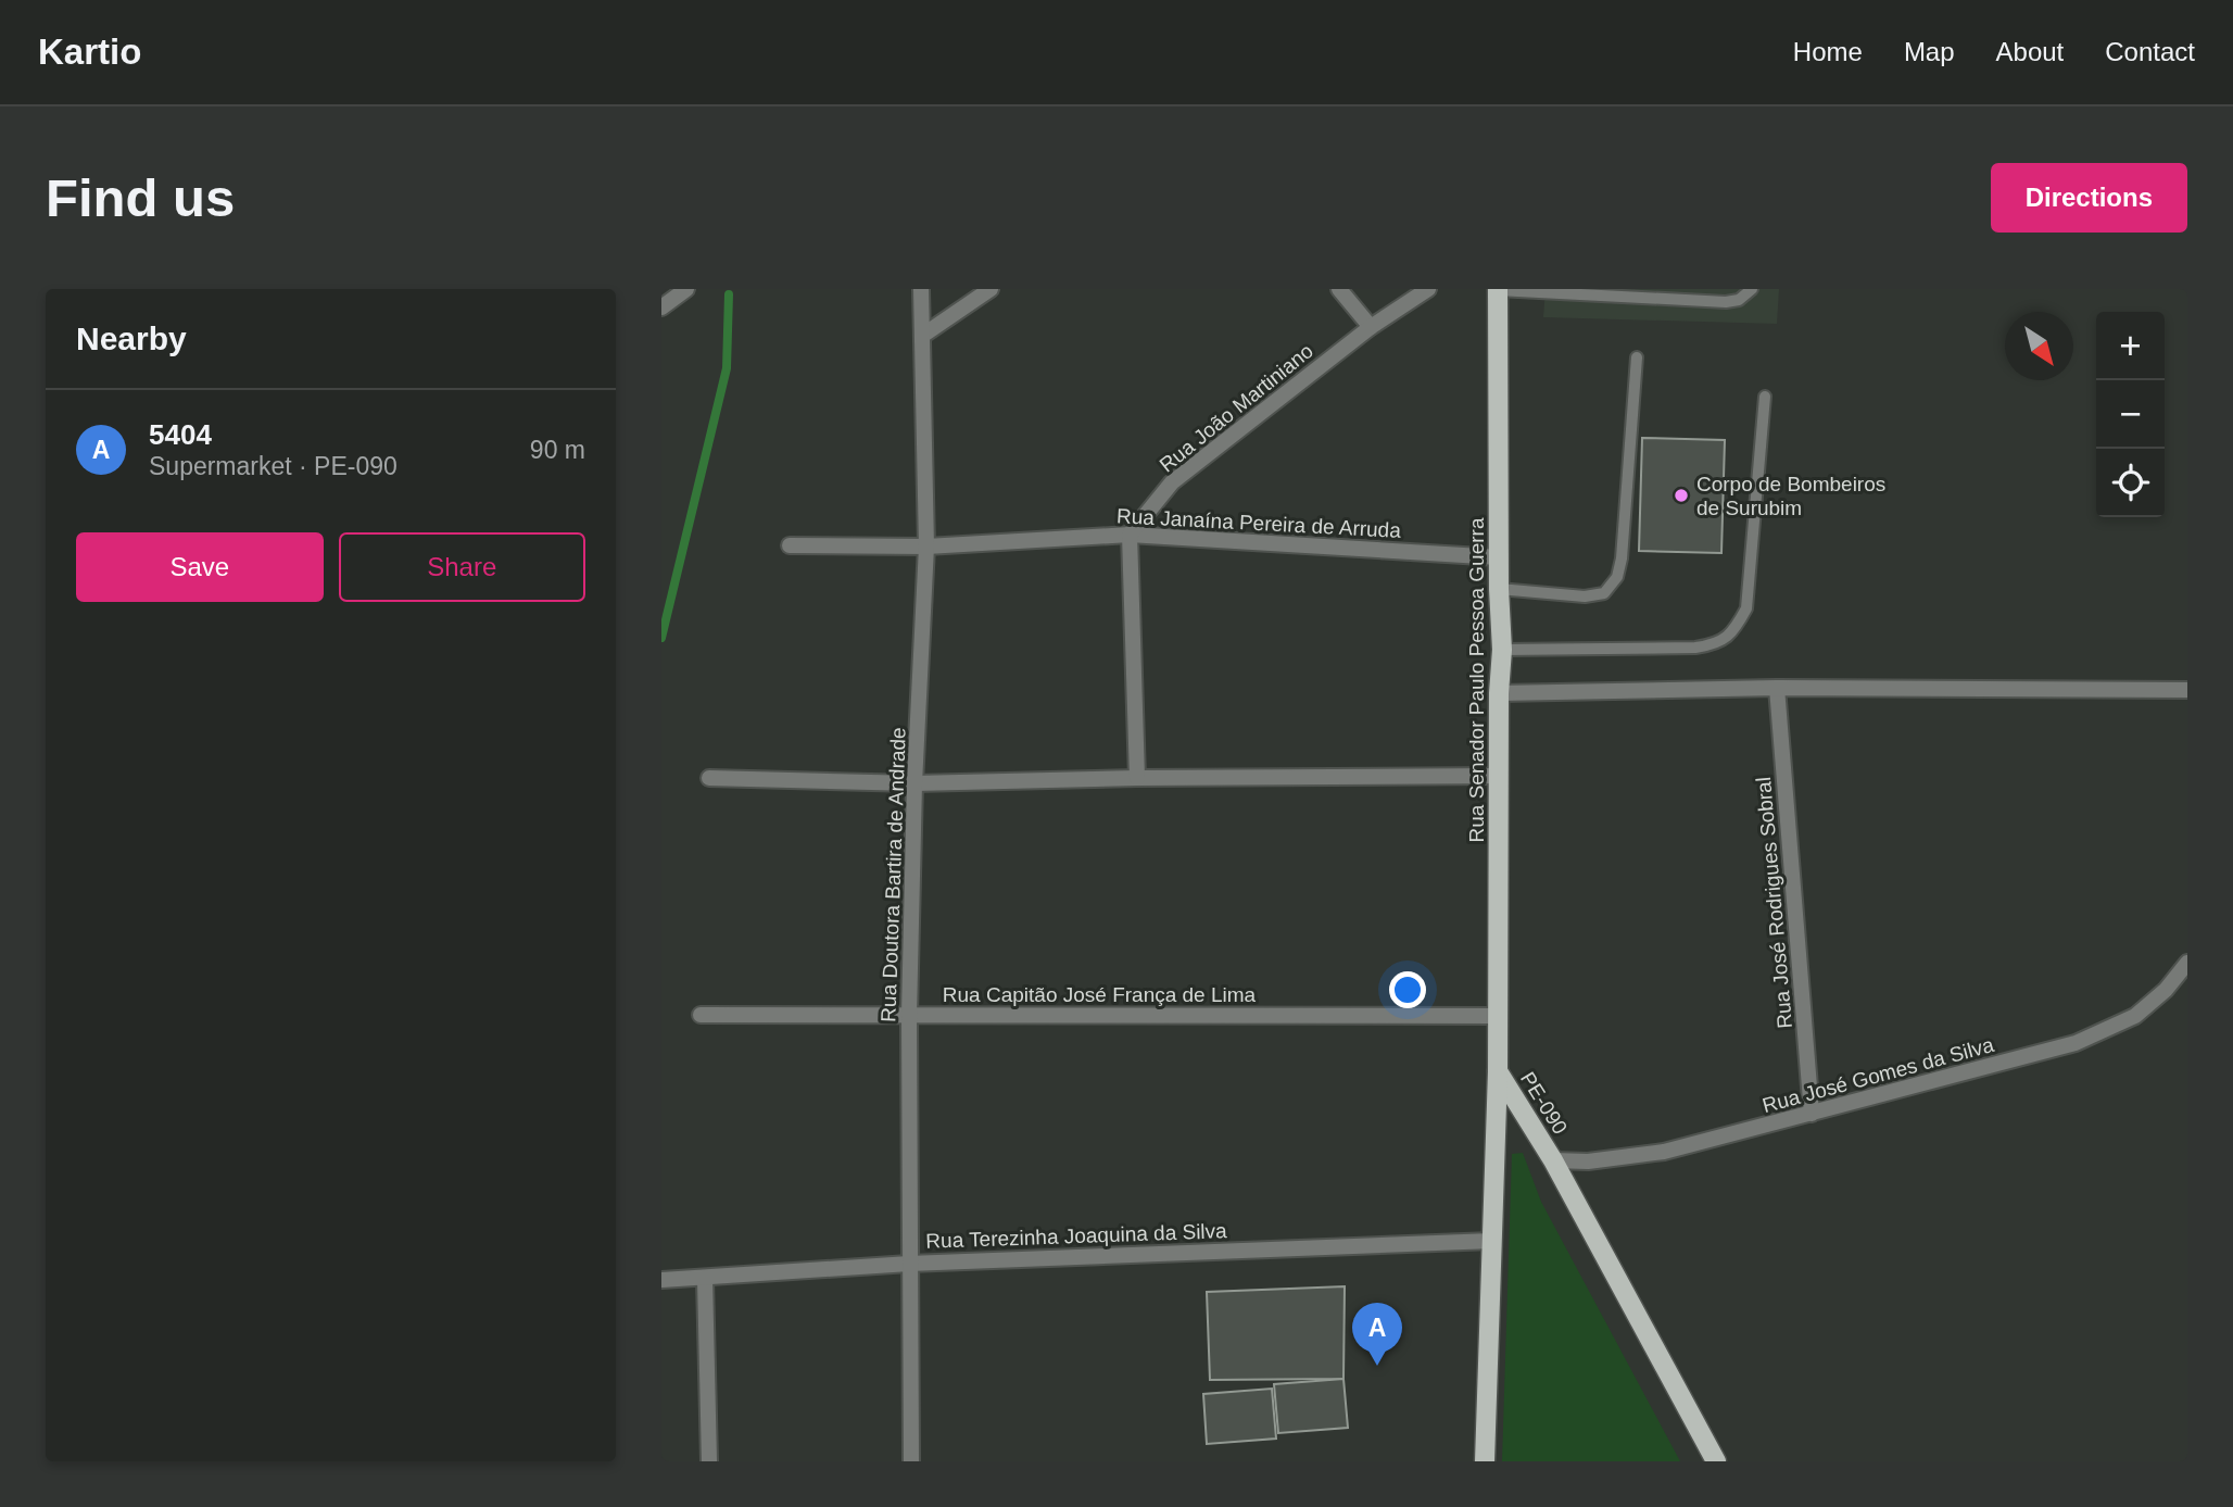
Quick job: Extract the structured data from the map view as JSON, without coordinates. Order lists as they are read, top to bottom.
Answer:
{
  "streets": {
    "main road": ["Rua Senador Paulo Pessoa Guerra", "PE-090"],
    "street": [
      "Rua João Martiniano",
      "Rua Janaína Pereira de Arruda",
      "Rua Doutora Bartira de Andrade",
      "Rua José Rodrigues Sobral",
      "Rua Capitão José França de Lima",
      "Rua José Gomes da Silva",
      "Rua Terezinha Joaquina da Silva"
    ]
  },
  "crossings": [
    ["Rua João Martiniano", "Rua Janaína Pereira de Arruda"],
    ["Rua Janaína Pereira de Arruda", "Rua Senador Paulo Pessoa Guerra"],
    ["Rua Janaína Pereira de Arruda", "Rua Doutora Bartira de Andrade"],
    ["Rua Senador Paulo Pessoa Guerra", "Rua Capitão José França de Lima"],
    ["Rua Senador Paulo Pessoa Guerra", "PE-090"],
    ["Rua Doutora Bartira de Andrade", "Rua Capitão José França de Lima"],
    ["Rua Doutora Bartira de Andrade", "Rua Terezinha Joaquina da Silva"],
    ["Rua José Rodrigues Sobral", "Rua José Gomes da Silva"],
    ["Rua José Gomes da Silva", "PE-090"],
    ["PE-090", "Rua Terezinha Joaquina da Silva"]
  ],
  "places": ["Corpo de Bombeiros de Surubim"],
  "north": "bottom right",
  "page": {
    "header": "Kartio",
    "nav": [
      "Home",
      "Map",
      "About",
      "Contact"
    ],
    "buttons": [
      "Directions",
      ["Save", "Share"]
    ],
    "title": "Find us",
    "heading": "Nearby",
    "map_buttons": ["+", "−"],
    "list": [
      {
        "mark": "A",
        "name": "5404",
        "note": "Supermarket · PE-090",
        "value": "90 m"
      }
    ],
    "pins": "A"
  }
}
